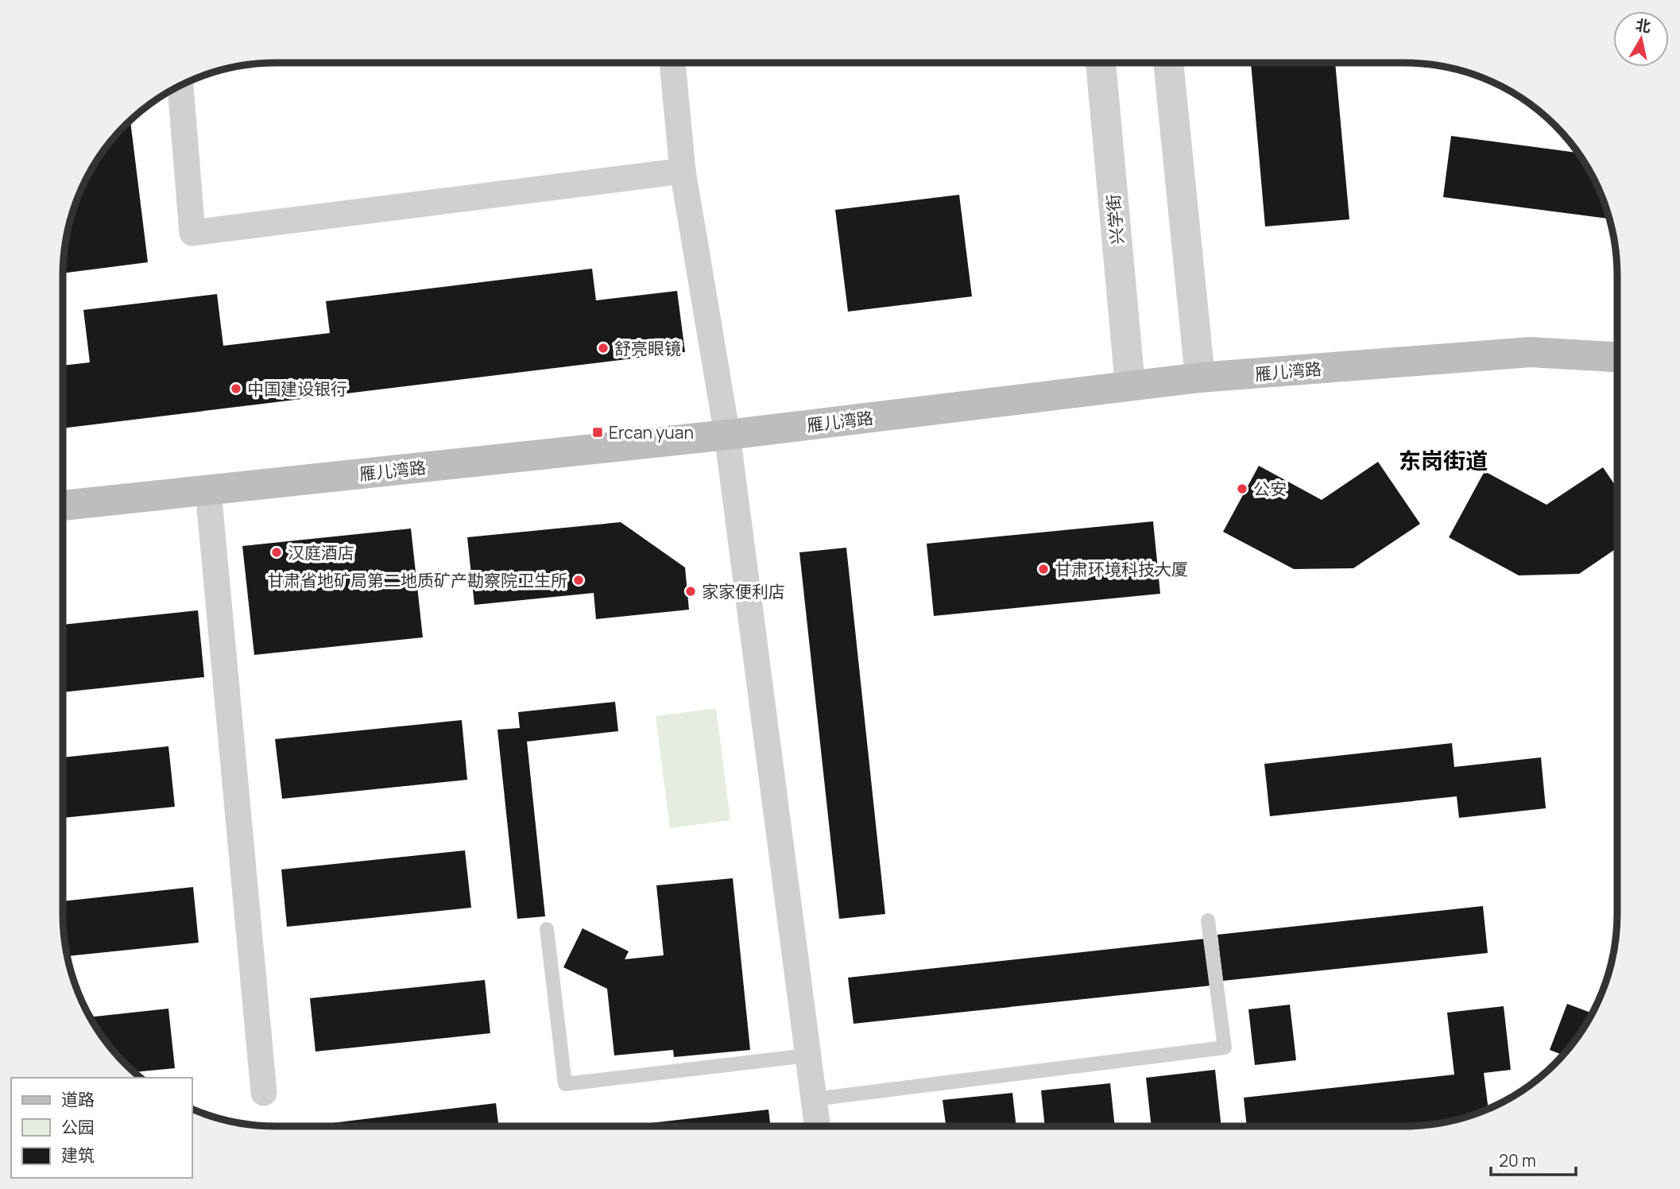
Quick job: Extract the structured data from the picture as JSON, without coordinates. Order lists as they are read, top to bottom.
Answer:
{
  "streets": {
    "main road": ["雁儿湾路"],
    "street": ["兴学街"]
  },
  "crossings": [
    ["兴学街", "雁儿湾路"]
  ],
  "districts": ["东岗街道"],
  "places": {
    "other": [
      "舒亮眼镜",
      "中国建设银行",
      "公安",
      "汉庭酒店",
      "甘肃环境科技大厦",
      "甘肃省地矿局第二地质矿产勘察院卫生所",
      "家家便利店"
    ],
    "transit": ["Ercan yuan"]
  },
  "legend": ["道路", "公园", "建筑"],
  "scale_bar": "20 m",
  "north": "top"
}
